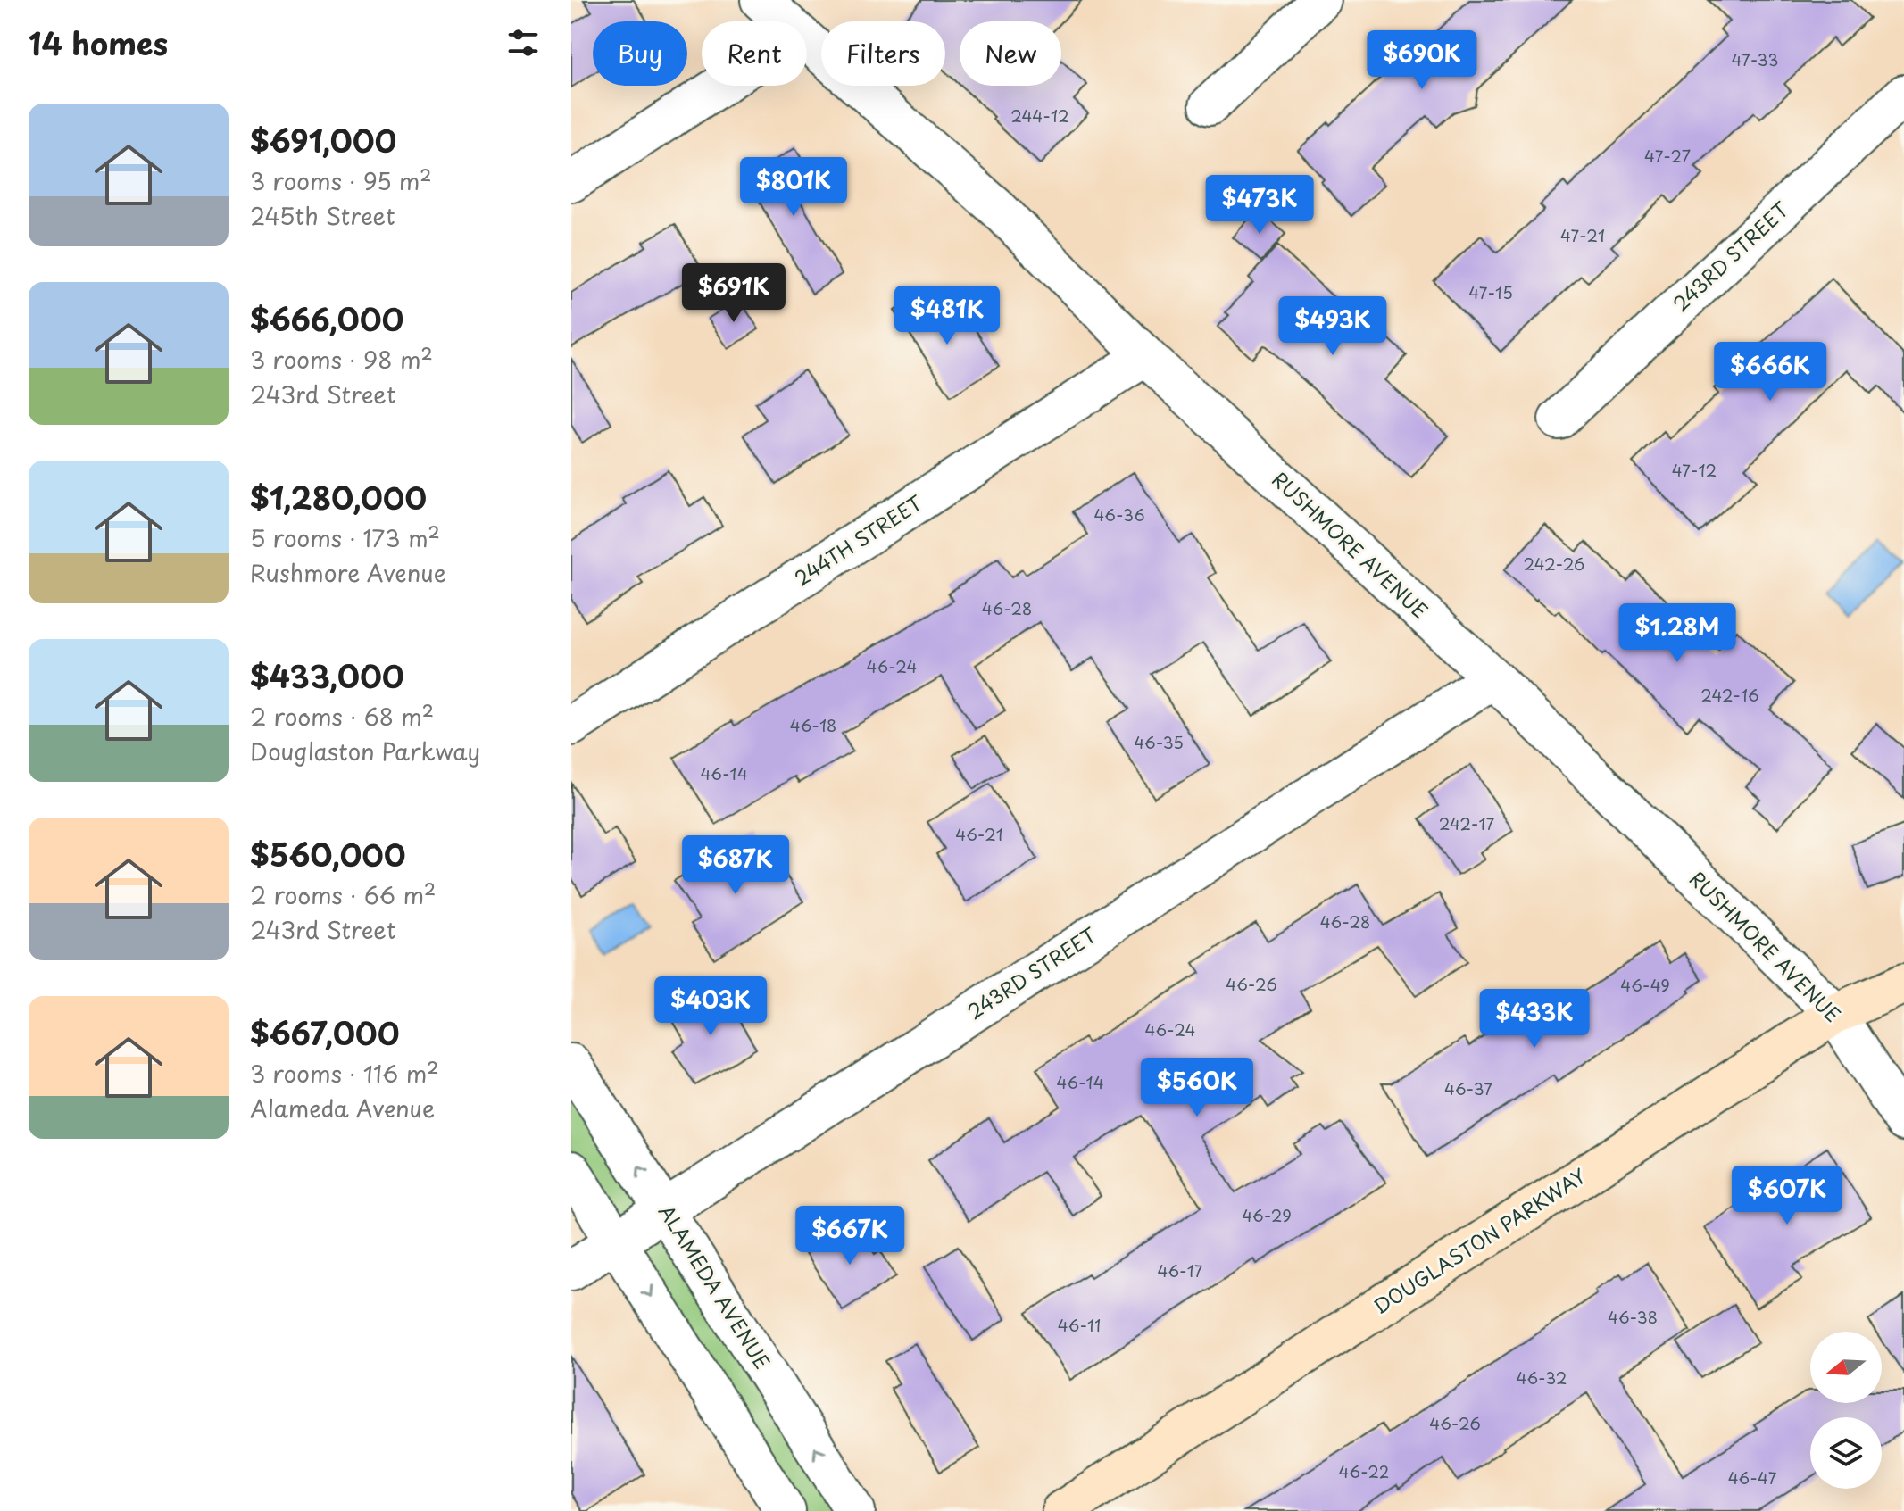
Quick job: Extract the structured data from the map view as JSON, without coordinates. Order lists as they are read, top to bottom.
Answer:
{
  "streets": {
    "main road": ["DOUGLASTON PARKWAY"],
    "street": [
      "243RD STREET",
      "244TH STREET",
      "RUSHMORE AVENUE",
      "ALAMEDA AVENUE"
    ]
  },
  "crossings": [
    ["243RD STREET", "RUSHMORE AVENUE"],
    ["243RD STREET", "ALAMEDA AVENUE"],
    ["244TH STREET", "RUSHMORE AVENUE"],
    ["RUSHMORE AVENUE", "DOUGLASTON PARKWAY"]
  ],
  "house_numbers": [
    "47-33",
    "244-12",
    "47-27",
    "47-21",
    "47-15",
    "47-12",
    "46-36",
    "242-26",
    "46-28",
    "46-24",
    "242-16",
    "46-18",
    "46-35",
    "46-14",
    "242-17",
    "46-21",
    "46-28",
    "46-26",
    "46-49",
    "46-24",
    "46-14",
    "46-37",
    "46-29",
    "46-17",
    "46-38",
    "46-11",
    "46-32",
    "46-26",
    "46-22",
    "46-47"
  ],
  "north": "left",
  "page": {
    "heading": "14 homes",
    "chip": [
      "Buy",
      "Rent",
      "Filters",
      "New"
    ],
    "price": [
      "$690K",
      "$801K",
      "$473K",
      "$691K",
      "$481K",
      "$493K",
      "$666K",
      "$1.28M",
      "$687K",
      "$403K",
      "$433K",
      "$560K",
      "$607K",
      "$667K"
    ],
    "list": [
      {
        "name": "$691,000",
        "note": "3 rooms · 95 m² · 245th Street"
      },
      {
        "name": "$666,000",
        "note": "3 rooms · 98 m² · 243rd Street"
      },
      {
        "name": "$1,280,000",
        "note": "5 rooms · 173 m² · Rushmore Avenue"
      },
      {
        "name": "$433,000",
        "note": "2 rooms · 68 m² · Douglaston Parkway"
      },
      {
        "name": "$560,000",
        "note": "2 rooms · 66 m² · 243rd Street"
      },
      {
        "name": "$667,000",
        "note": "3 rooms · 116 m² · Alameda Avenue"
      }
    ]
  }
}
